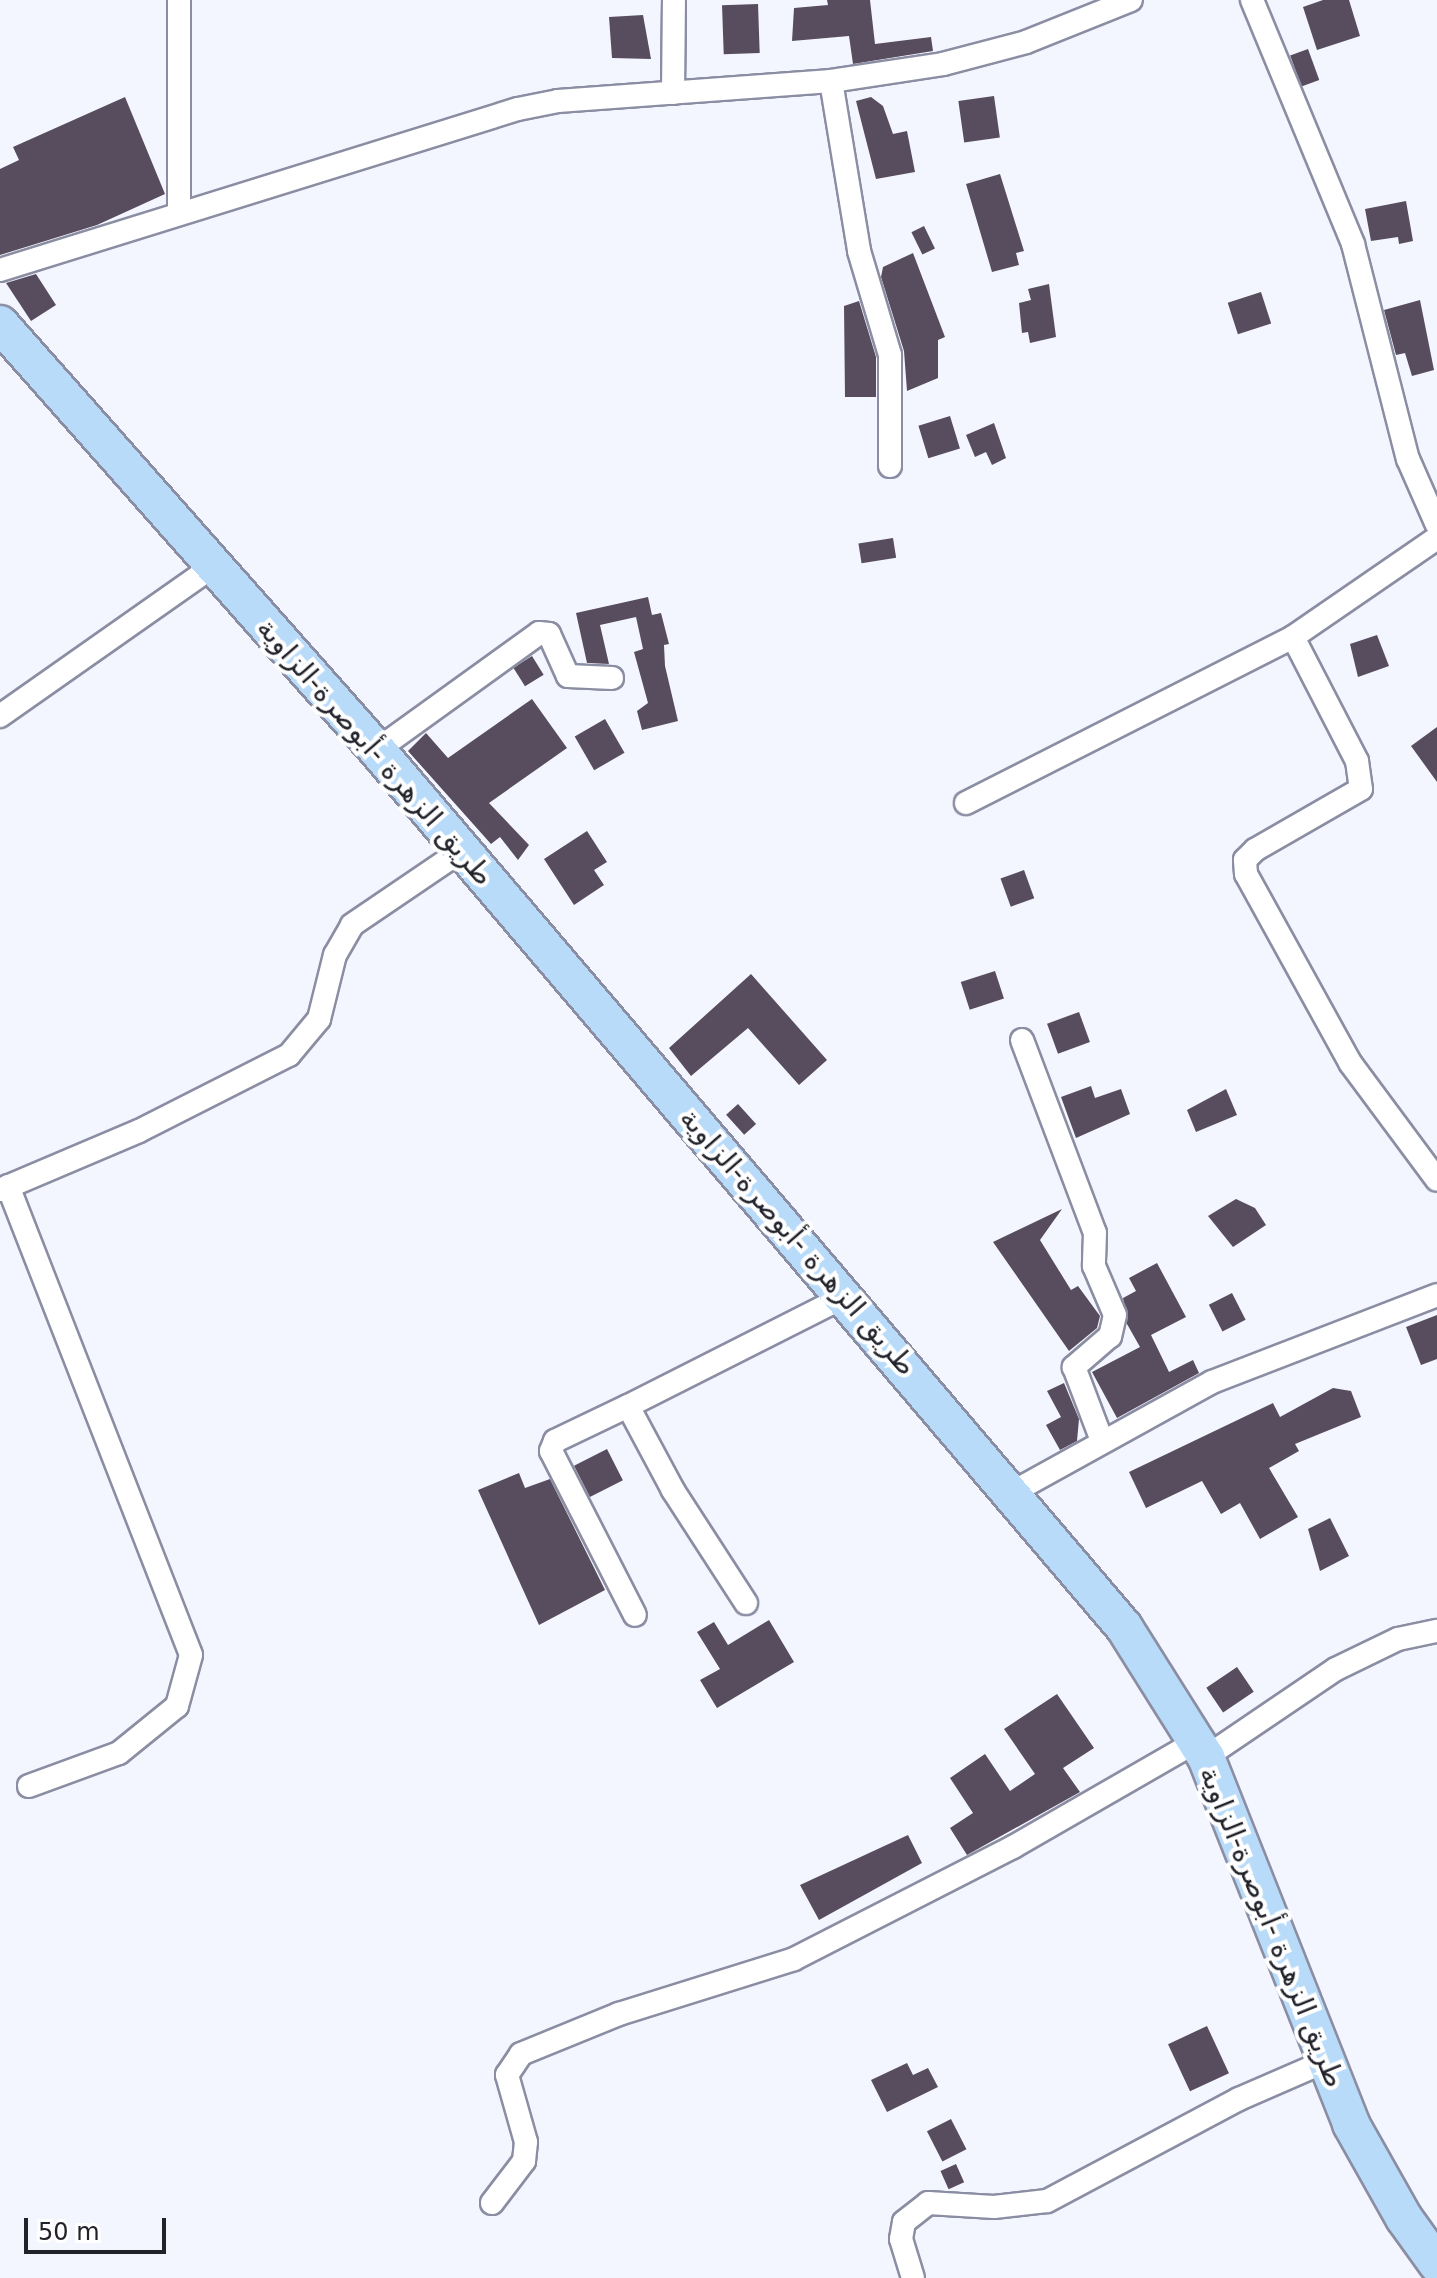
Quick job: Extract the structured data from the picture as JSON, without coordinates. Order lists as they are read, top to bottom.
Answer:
{
  "streets": {
    "main road": ["طريق الزهرة -أبوصرة-الزاوية"]
  },
  "scale_bar": "50 m"
}
